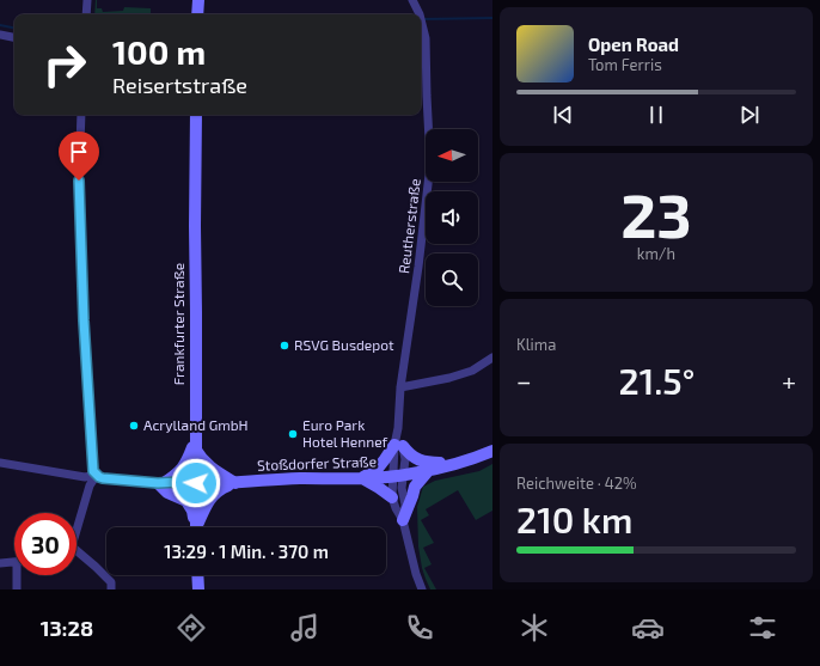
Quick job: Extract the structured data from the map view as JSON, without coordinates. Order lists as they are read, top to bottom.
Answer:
{
  "streets": {
    "main road": ["Frankfurter Straße", "Stoßdorfer Straße"],
    "street": ["Reutherstraße"]
  },
  "crossings": [
    ["Reutherstraße", "Stoßdorfer Straße"],
    ["Frankfurter Straße", "Stoßdorfer Straße"]
  ],
  "places": ["RSVG Busdepot", "Acrylland GmbH", "Euro Park Hotel Hennef"],
  "north": "left",
  "page": {
    "turn": ["100 m", "Reisertstraße"],
    "song": ["Open Road", "Tom Ferris"],
    "tile": [
      ["23", "km/h"],
      "Klima",
      ["Reichweite · 42%", "210 km"]
    ],
    "heat": ["−", "21.5°", "+"],
    "limit": "30",
    "trip": "13:29 · 1 Min. · 370 m",
    "tabs": "13:28"
  }
}
